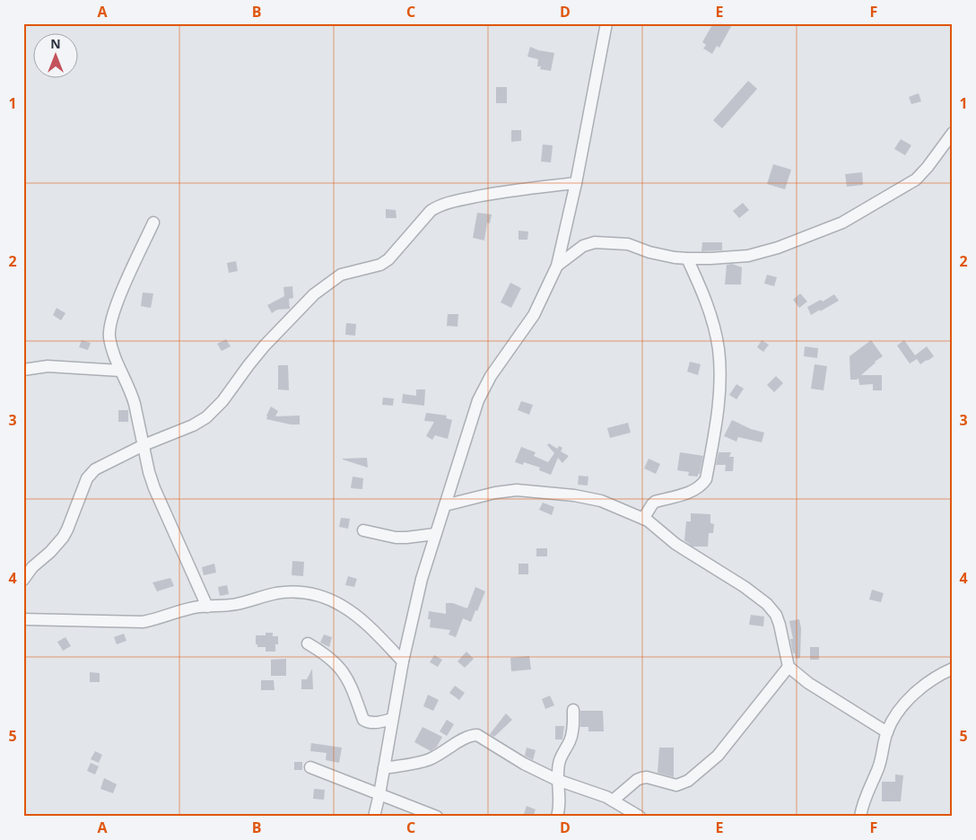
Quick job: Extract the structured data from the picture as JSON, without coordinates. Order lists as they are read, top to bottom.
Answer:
{
  "north": "top",
  "grid": {
    "columns": [
      "A",
      "B",
      "C",
      "D",
      "E",
      "F"
    ],
    "rows": [
      "1",
      "2",
      "3",
      "4",
      "5"
    ]
  }
}
